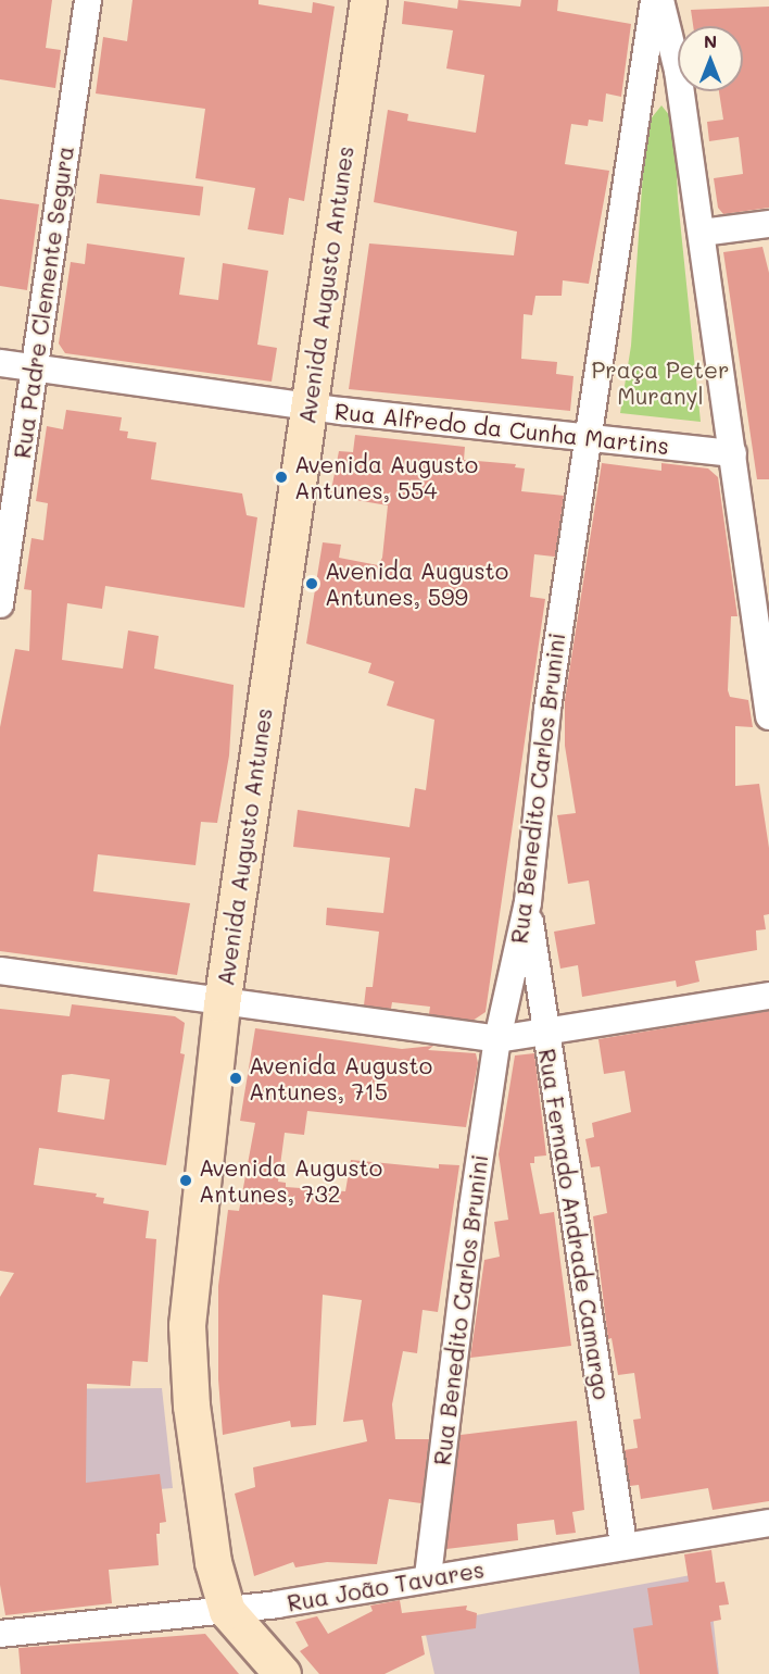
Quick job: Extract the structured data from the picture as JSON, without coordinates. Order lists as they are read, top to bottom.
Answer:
{
  "streets": {
    "street": [
      "Avenida Augusto Antunes",
      "Rua Padre Clemente Segura",
      "Rua Alfredo da Cunha Martins",
      "Rua Benedito Carlos Brunini",
      "Rua Fernado Andrade Camargo",
      "Rua João Tavares"
    ]
  },
  "crossings": [
    ["Avenida Augusto Antunes", "Rua Alfredo da Cunha Martins"],
    ["Avenida Augusto Antunes", "Rua João Tavares"],
    ["Rua Padre Clemente Segura", "Rua Alfredo da Cunha Martins"],
    ["Rua Alfredo da Cunha Martins", "Rua Benedito Carlos Brunini"],
    ["Rua Benedito Carlos Brunini", "Rua Fernado Andrade Camargo"],
    ["Rua Benedito Carlos Brunini", "Rua João Tavares"],
    ["Rua Fernado Andrade Camargo", "Rua João Tavares"]
  ],
  "parks": ["Praça Peter Muranyl"],
  "places": [
    "Avenida Augusto Antunes, 554",
    "Avenida Augusto Antunes, 599",
    "Avenida Augusto Antunes, 715",
    "Avenida Augusto Antunes, 732"
  ],
  "north": "top"
}
